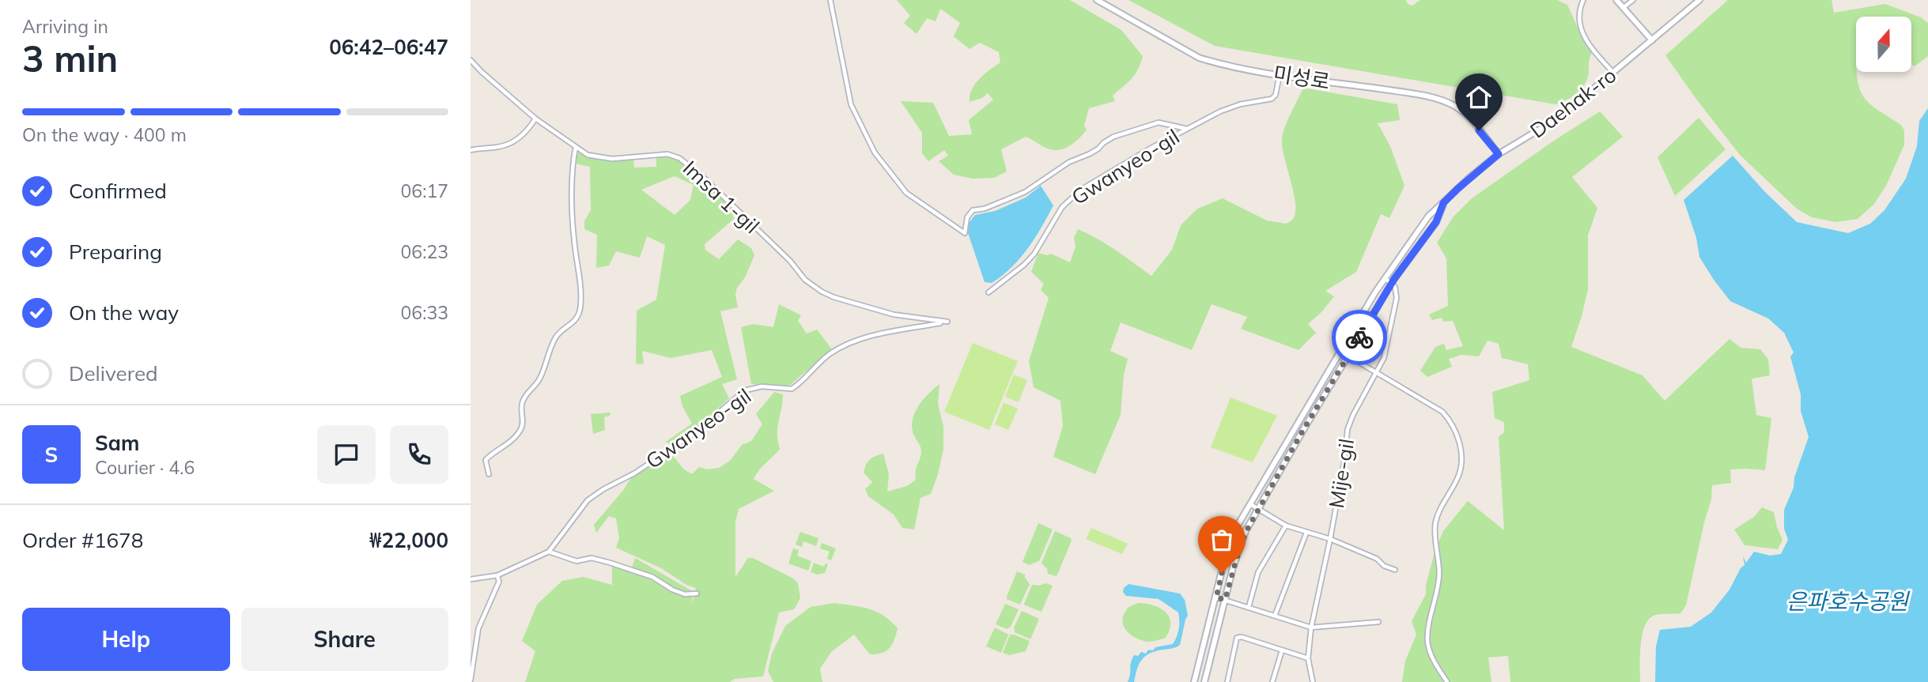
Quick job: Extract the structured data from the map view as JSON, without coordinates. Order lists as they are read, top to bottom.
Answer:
{
  "streets": {
    "street": [
      "미성로",
      "Daehak-ro",
      "Gwanyeo-gil",
      "Imsa 1-gil",
      "Mije-gil"
    ]
  },
  "crossings": [
    ["미성로", "Daehak-ro"],
    ["미성로", "Gwanyeo-gil"],
    ["Daehak-ro", "Mije-gil"],
    ["Gwanyeo-gil", "Imsa 1-gil"]
  ],
  "water": ["은파호수공원"],
  "north": "top",
  "page": {
    "heading": ["3 min", "Arriving in", "06:42–06:47"],
    "panel": [
      "Sam",
      "Courier · 4.6",
      "Order #1678",
      "₩22,000"
    ],
    "bar": "On the way · 400 m",
    "list": [
      ["Confirmed", "06:17"],
      ["Preparing", "06:23"],
      ["On the way", "06:33"],
      "Delivered"
    ],
    "round": "S",
    "buttons": ["Help", "Share"]
  }
}
